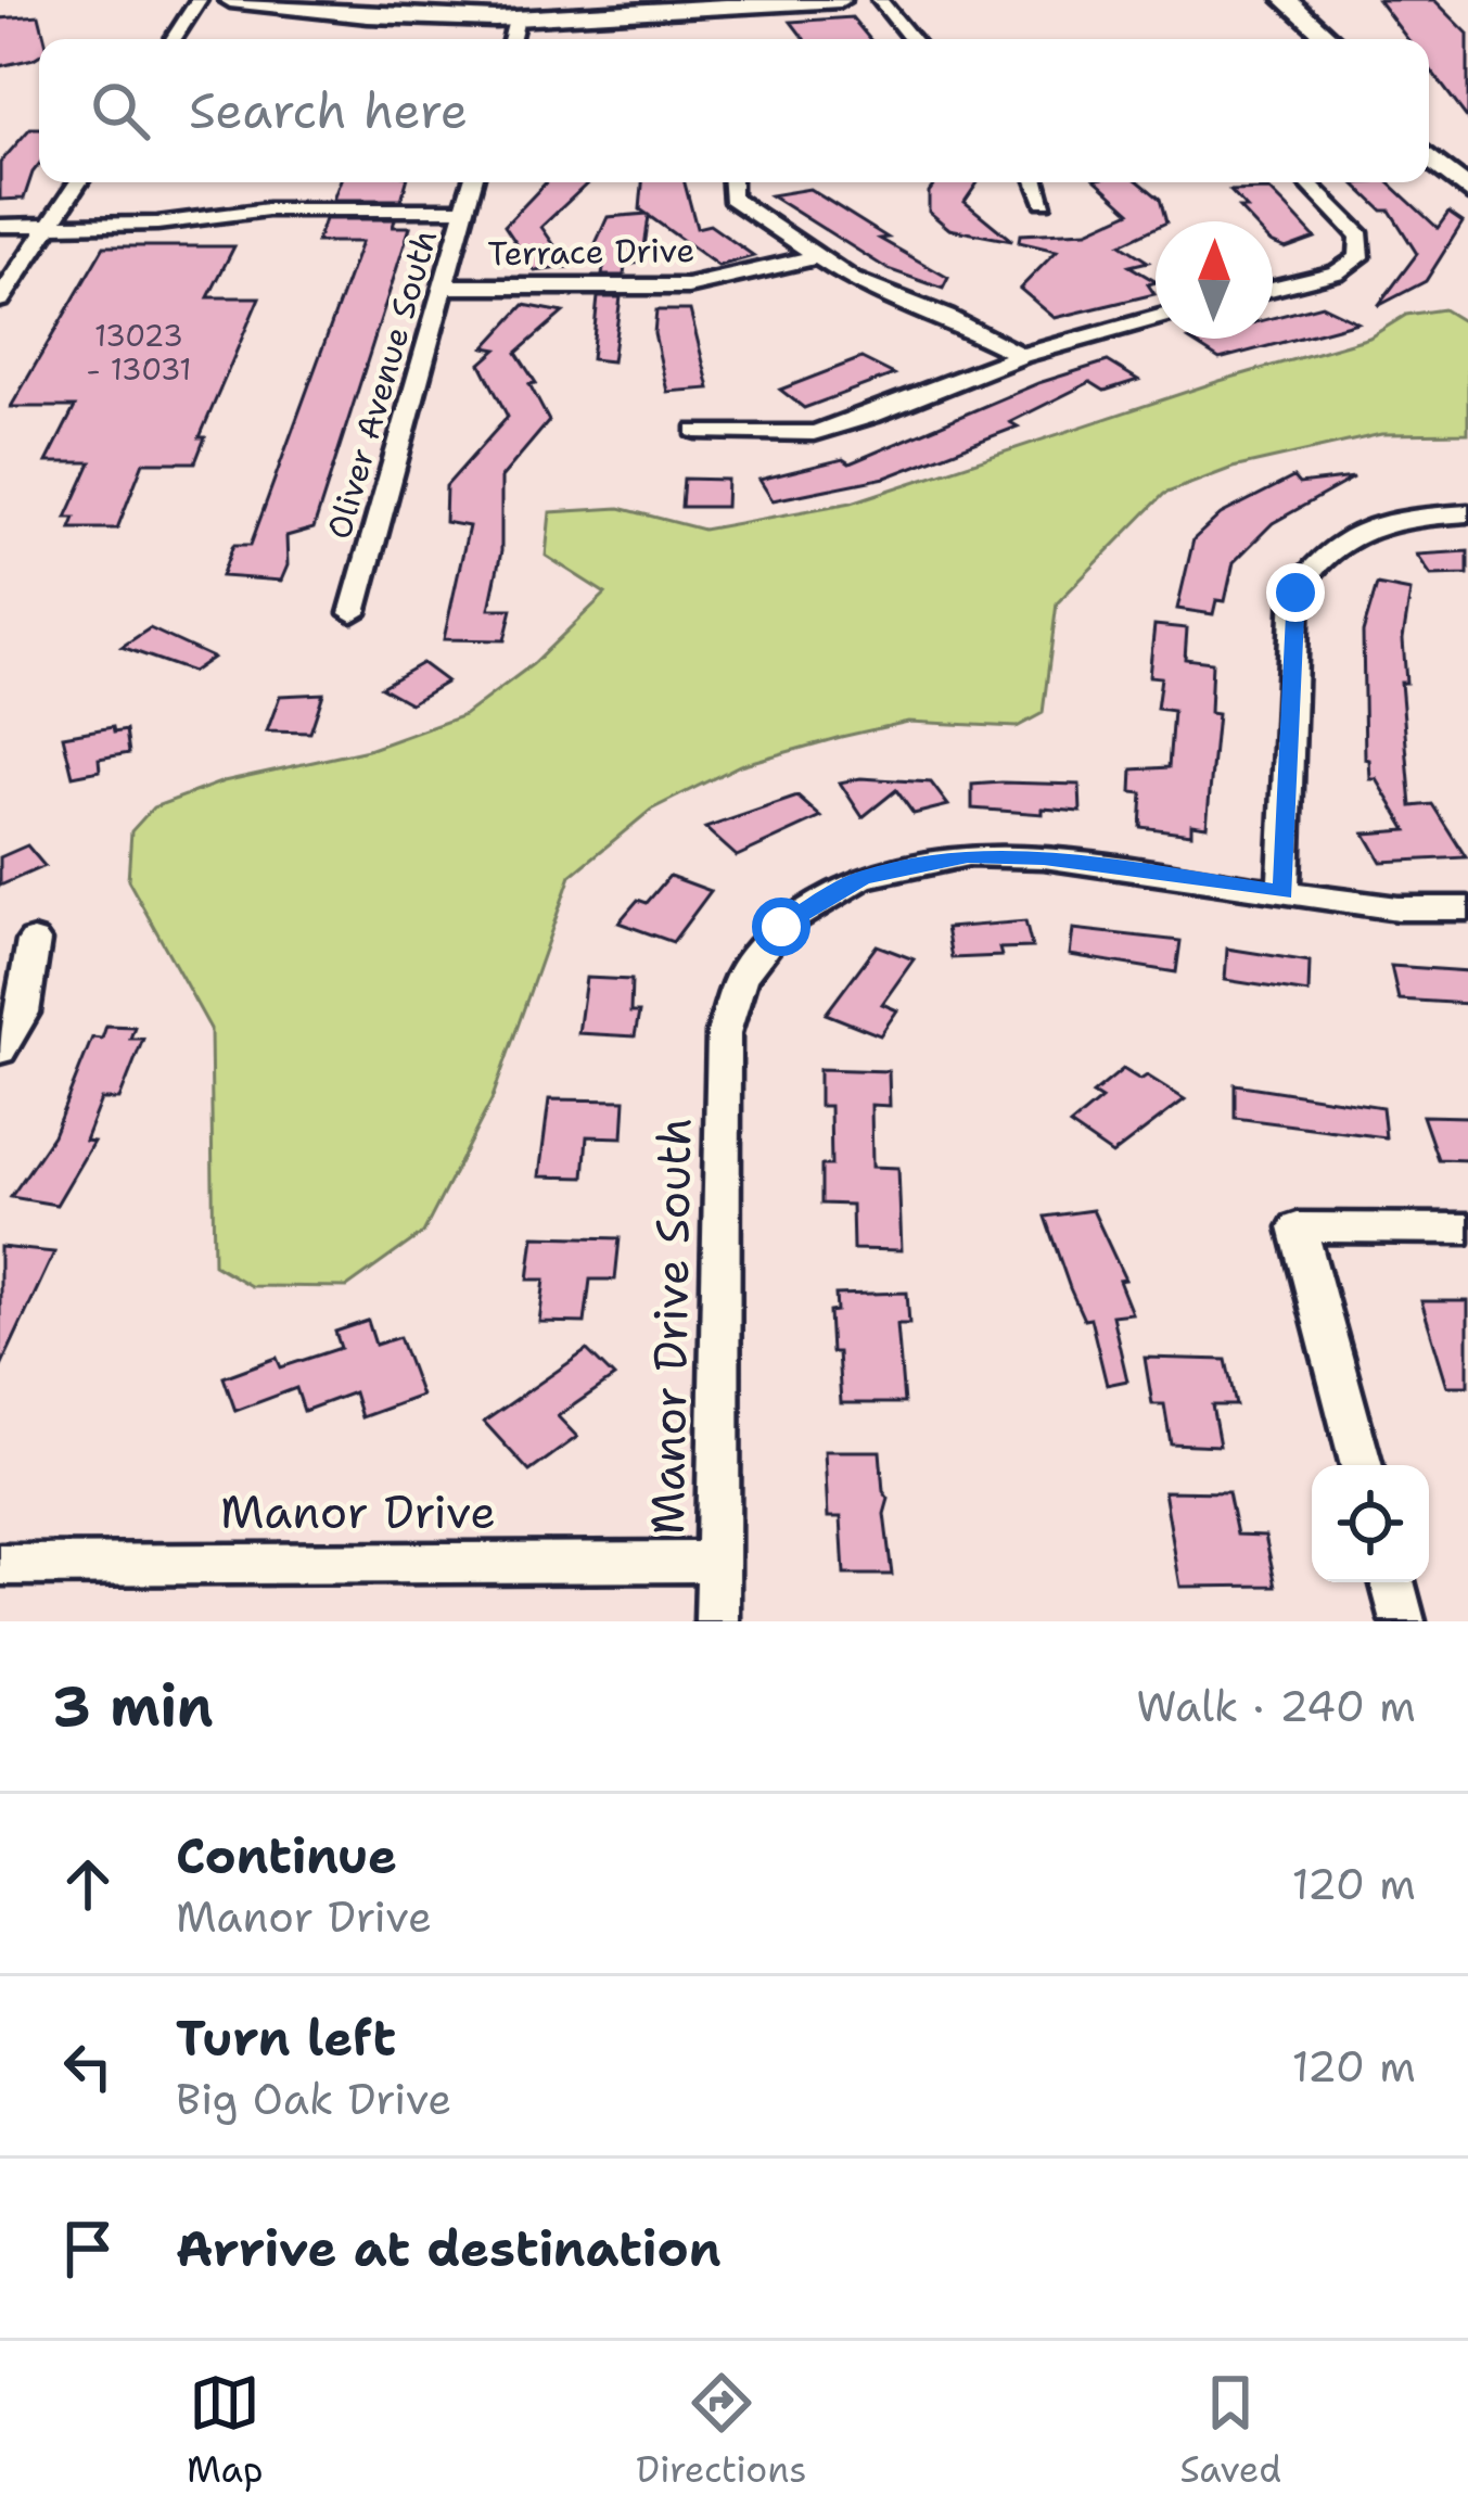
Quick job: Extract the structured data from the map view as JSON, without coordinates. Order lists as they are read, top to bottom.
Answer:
{
  "streets": {
    "street": [
      "Terrace Drive",
      "Oliver Avenue South",
      "Manor Drive South",
      "Manor Drive"
    ]
  },
  "crossings": [
    ["Terrace Drive", "Oliver Avenue South"],
    ["Manor Drive South", "Manor Drive"]
  ],
  "house_numbers": ["13023 - 13031"],
  "north": "top",
  "page": {
    "search": "Search here",
    "heading": ["3 min", "Walk · 240 m"],
    "list": [
      ["Continue", "Manor Drive", "120 m"],
      ["Turn left", "Big Oak Drive", "120 m"],
      "Arrive at destination"
    ],
    "nav": ["Map", "Directions", "Saved"]
  }
}
